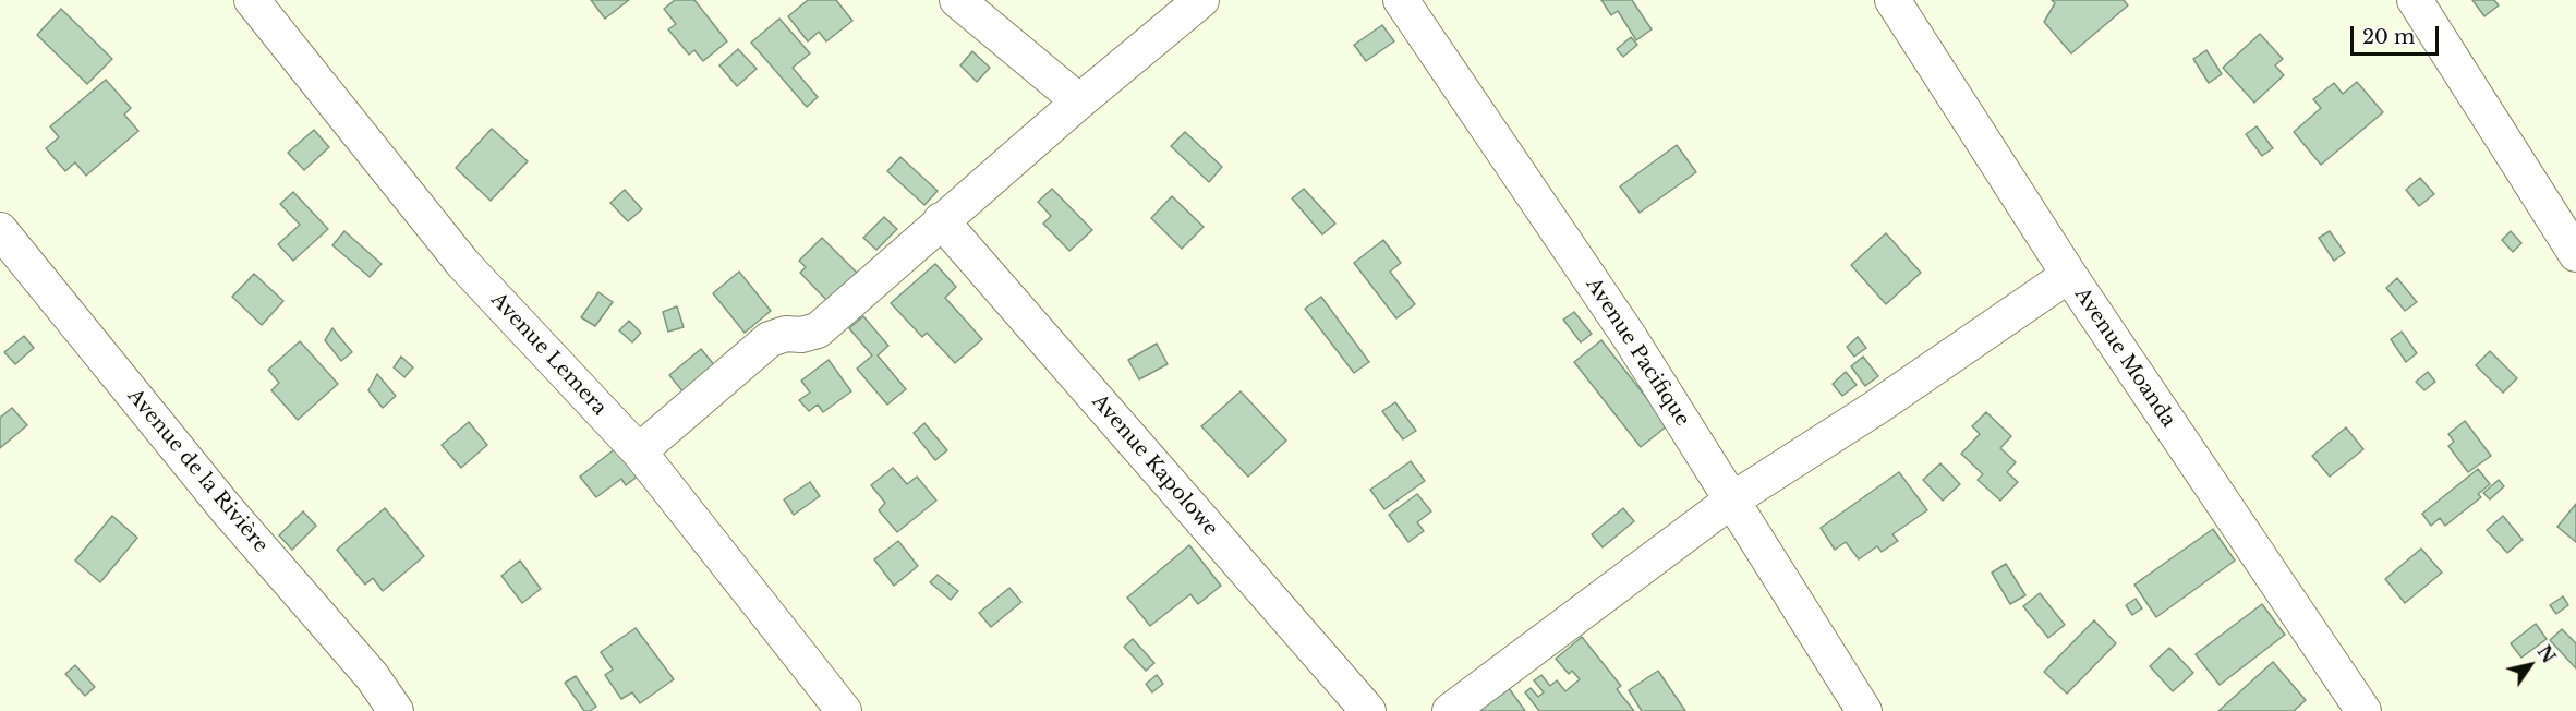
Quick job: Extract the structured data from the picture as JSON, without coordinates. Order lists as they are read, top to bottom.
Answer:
{
  "streets": {
    "street": [
      "Avenue Pacifique",
      "Avenue Lemera",
      "Avenue Moanda",
      "Avenue Kapolowe",
      "Avenue de la Rivière"
    ]
  },
  "scale_bar": "20 m",
  "north": "top right"
}
